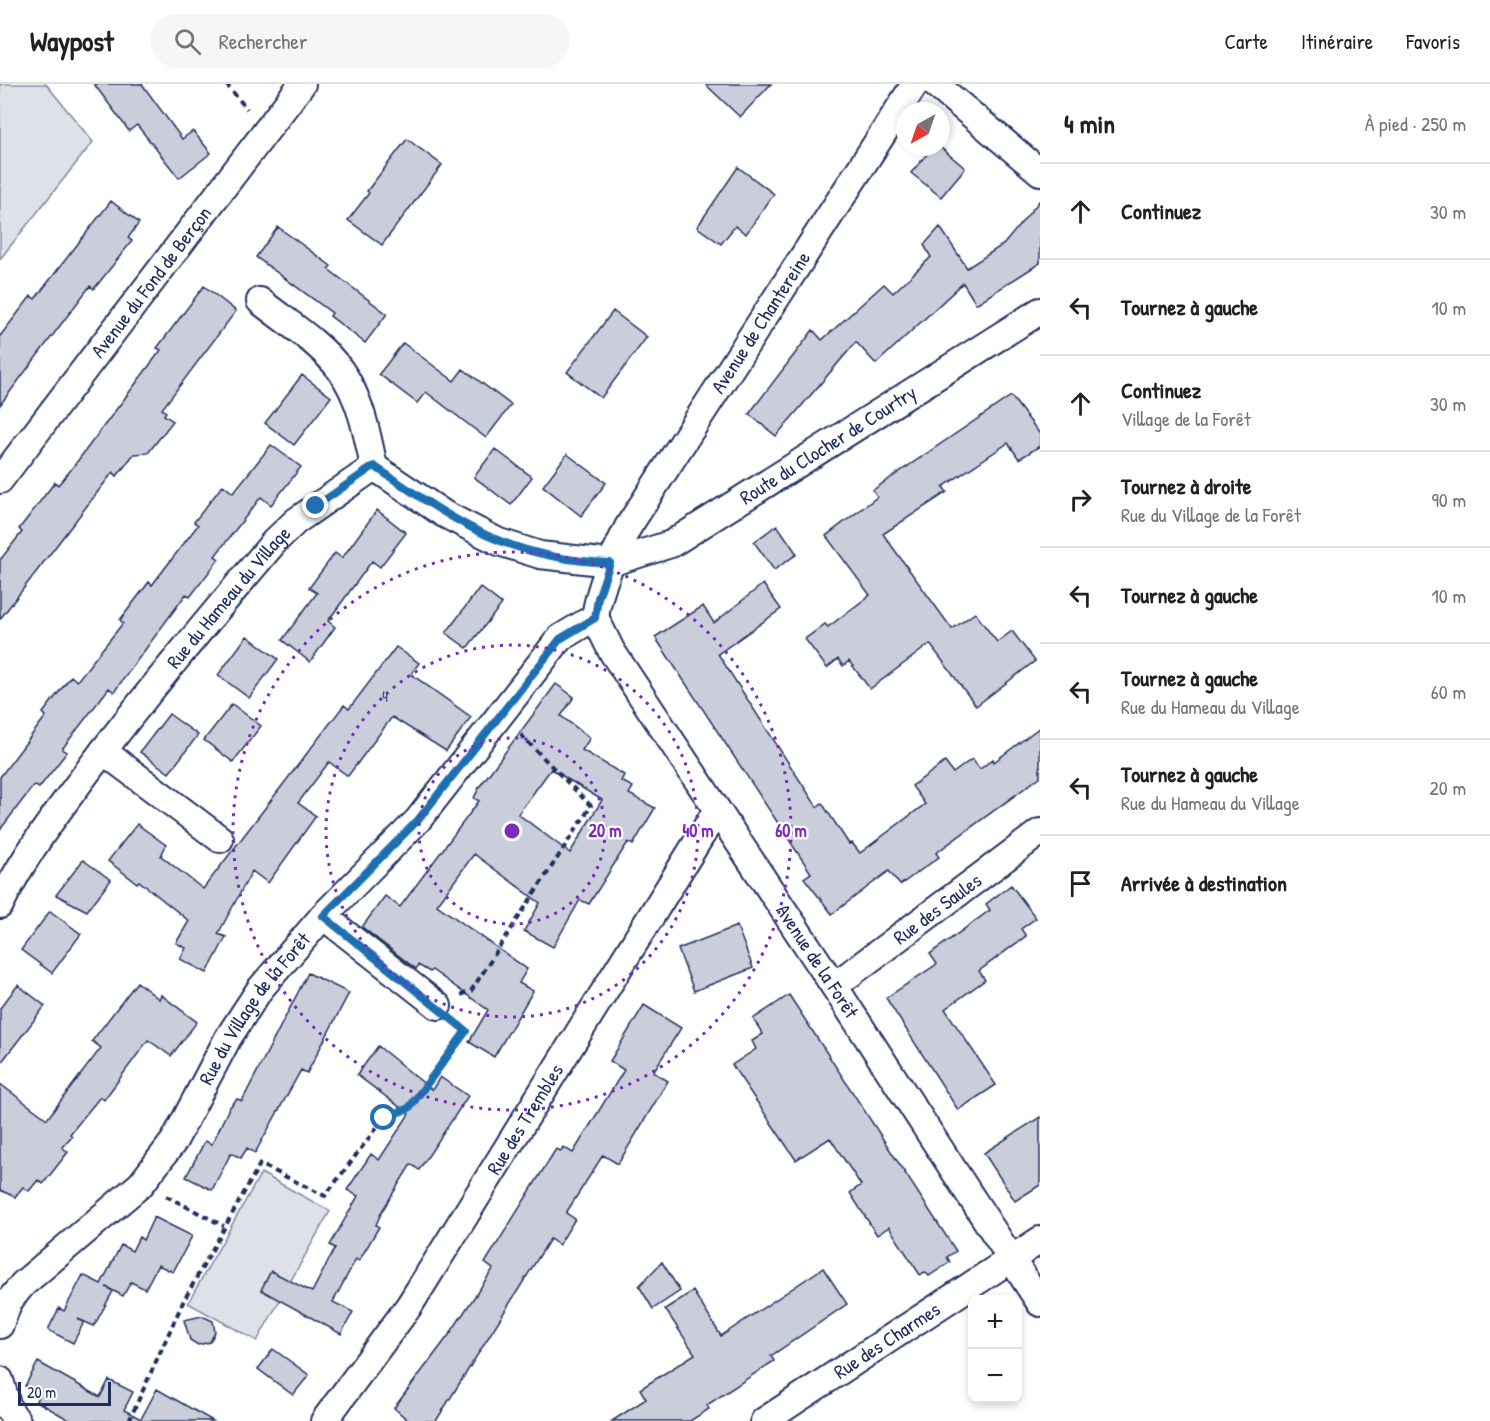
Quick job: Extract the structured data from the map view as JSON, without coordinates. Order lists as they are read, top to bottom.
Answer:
{
  "streets": {
    "street": [
      "Avenue du Fond de Berçon",
      "Avenue de Chantereine",
      "Route du Clocher de Courtry",
      "Rue du Hameau du Village",
      "Rue des Saules",
      "Avenue de la Forêt",
      "Rue du Village de la Forêt",
      "Rue des Trembles",
      "Rue des Charmes"
    ]
  },
  "crossings": [
    ["Avenue de Chantereine", "Route du Clocher de Courtry"],
    ["Avenue de Chantereine", "Avenue de la Forêt"],
    ["Avenue de Chantereine", "Rue du Village de la Forêt"],
    ["Rue des Saules", "Avenue de la Forêt"],
    ["Avenue de la Forêt", "Rue du Village de la Forêt"],
    ["Avenue de la Forêt", "Rue des Trembles"],
    ["Avenue de la Forêt", "Rue des Charmes"]
  ],
  "house_numbers": ["4"],
  "scale_bar": "20 m",
  "north": "bottom left",
  "page": {
    "header": "Waypost",
    "search": "Rechercher",
    "nav": ["Carte", "Itinéraire", "Favoris"],
    "heading": ["4 min", "À pied · 250 m"],
    "list": [
      ["Continuez", "30 m"],
      ["Tournez à gauche", "10 m"],
      ["Continuez", "Village de la Forêt", "30 m"],
      ["Tournez à droite", "Rue du Village de la Forêt", "90 m"],
      ["Tournez à gauche", "10 m"],
      ["Tournez à gauche", "Rue du Hameau du Village", "60 m"],
      ["Tournez à gauche", "Rue du Hameau du Village", "20 m"],
      "Arrivée à destination"
    ],
    "map_buttons": ["+", "−"],
    "scale": "20 m"
  },
  "rings": ["20 m", "40 m", "60 m"]
}
